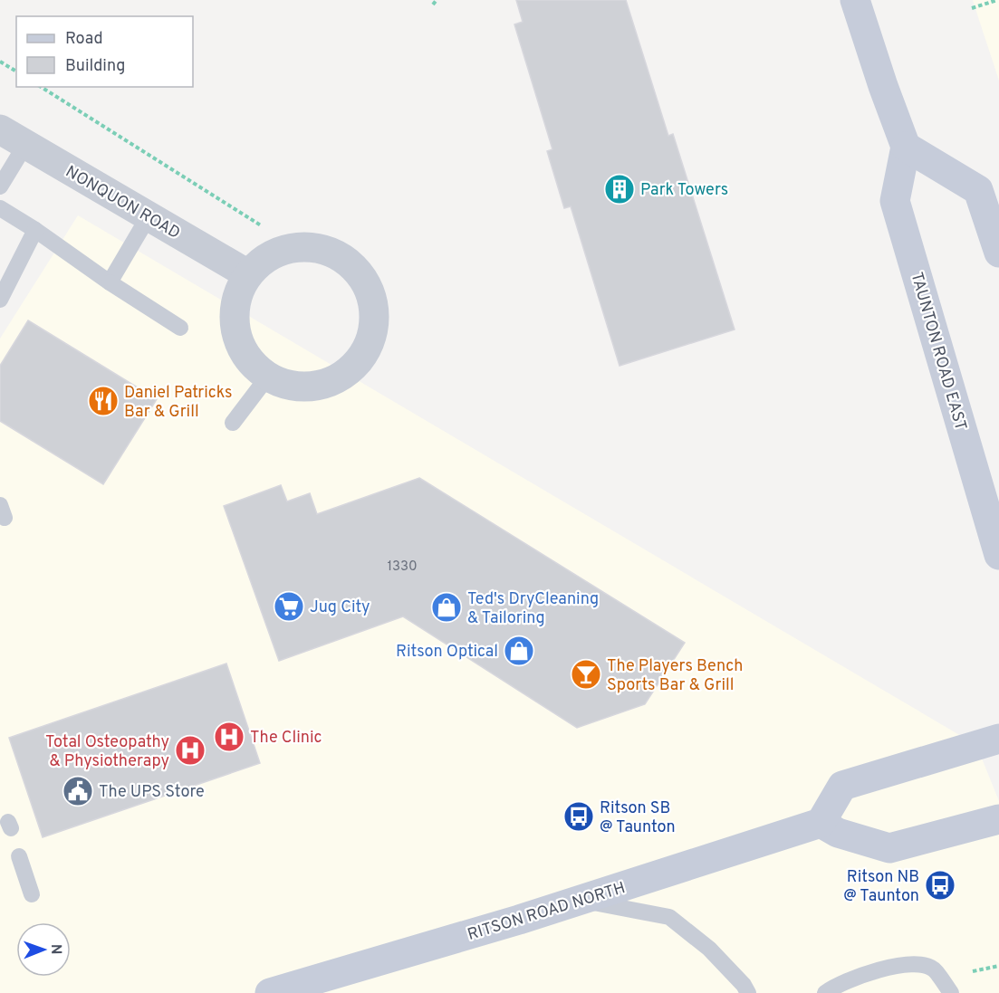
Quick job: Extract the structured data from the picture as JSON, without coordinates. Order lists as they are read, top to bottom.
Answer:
{
  "streets": {
    "main road": ["TAUNTON ROAD EAST", "RITSON ROAD NORTH"],
    "street": ["NONQUON ROAD"]
  },
  "places": {
    "building": ["Park Towers"],
    "restaurant": ["Daniel Patricks Bar & Grill"],
    "supermarket": ["Jug City"],
    "shop": ["Ted's DryCleaning & Tailoring", "Ritson Optical"],
    "bar": ["The Players Bench Sports Bar & Grill"],
    "hospital": ["The Clinic", "Total Osteopathy & Physiotherapy"],
    "public building": ["The UPS Store"],
    "bus stop": ["Ritson SB @ Taunton", "Ritson NB @ Taunton"]
  },
  "house_numbers": ["1330"],
  "legend": ["Road", "Building"],
  "north": "right"
}
